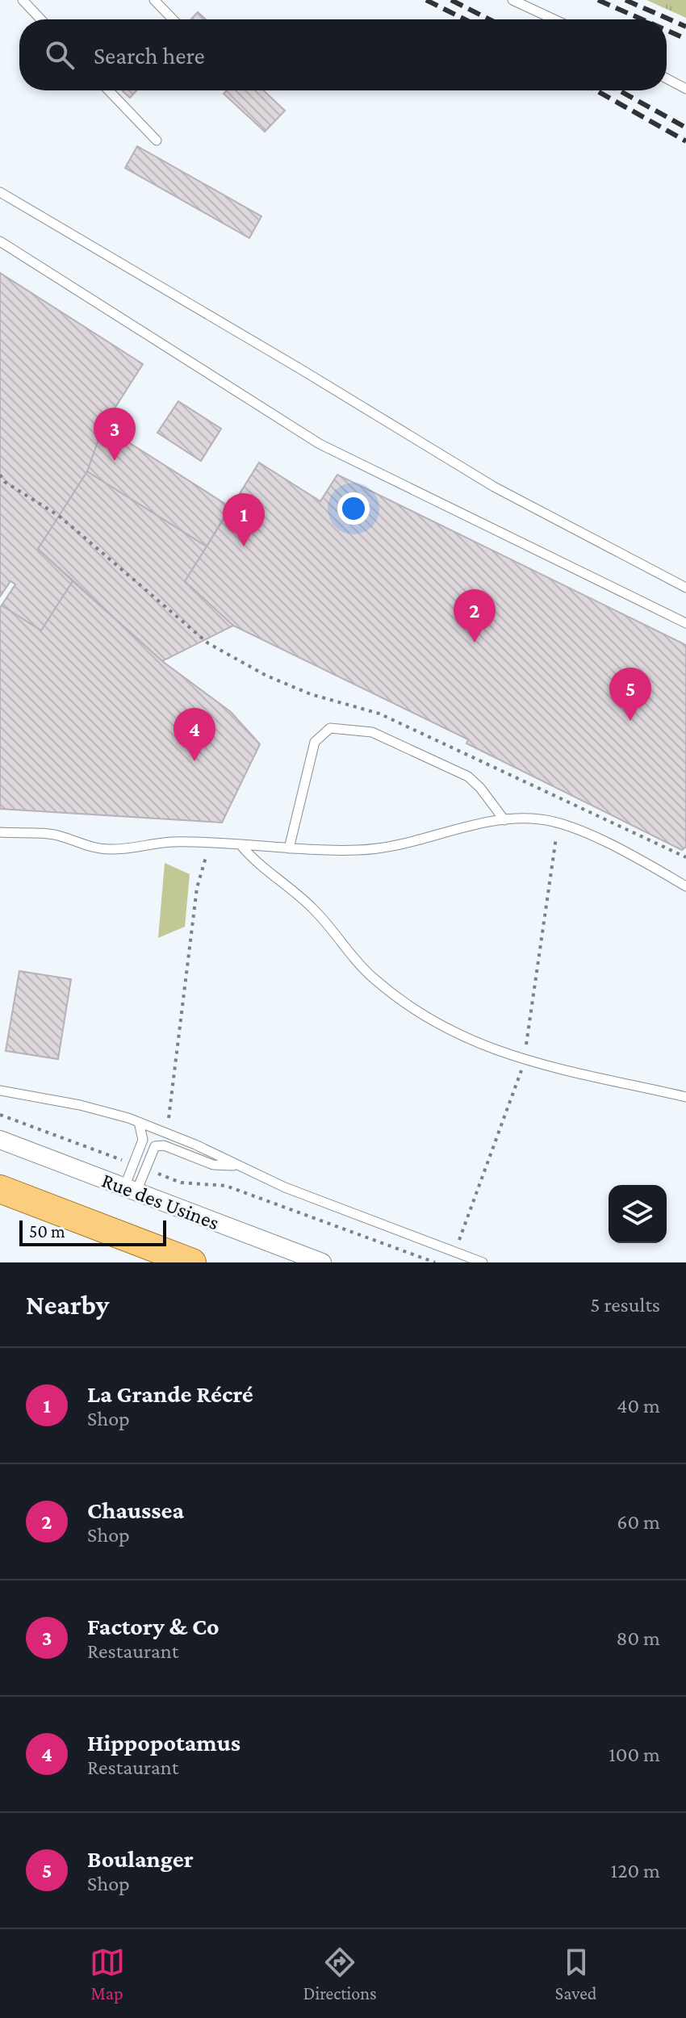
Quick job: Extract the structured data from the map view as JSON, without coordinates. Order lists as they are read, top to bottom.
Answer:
{
  "streets": {
    "street": ["Rue des Usines"]
  },
  "scale_bar": "50 m",
  "page": {
    "search": "Search here",
    "pins": [
      "3",
      "1",
      "2",
      "5",
      "4"
    ],
    "scale": "50 m",
    "heading": ["Nearby", "5 results"],
    "list": [
      {
        "mark": "1",
        "name": "La Grande Récré",
        "note": "Shop",
        "value": "40 m"
      },
      {
        "mark": "2",
        "name": "Chaussea",
        "note": "Shop",
        "value": "60 m"
      },
      {
        "mark": "3",
        "name": "Factory & Co",
        "note": "Restaurant",
        "value": "80 m"
      },
      {
        "mark": "4",
        "name": "Hippopotamus",
        "note": "Restaurant",
        "value": "100 m"
      },
      {
        "mark": "5",
        "name": "Boulanger",
        "note": "Shop",
        "value": "120 m"
      }
    ],
    "nav": ["Map", "Directions", "Saved"]
  }
}
